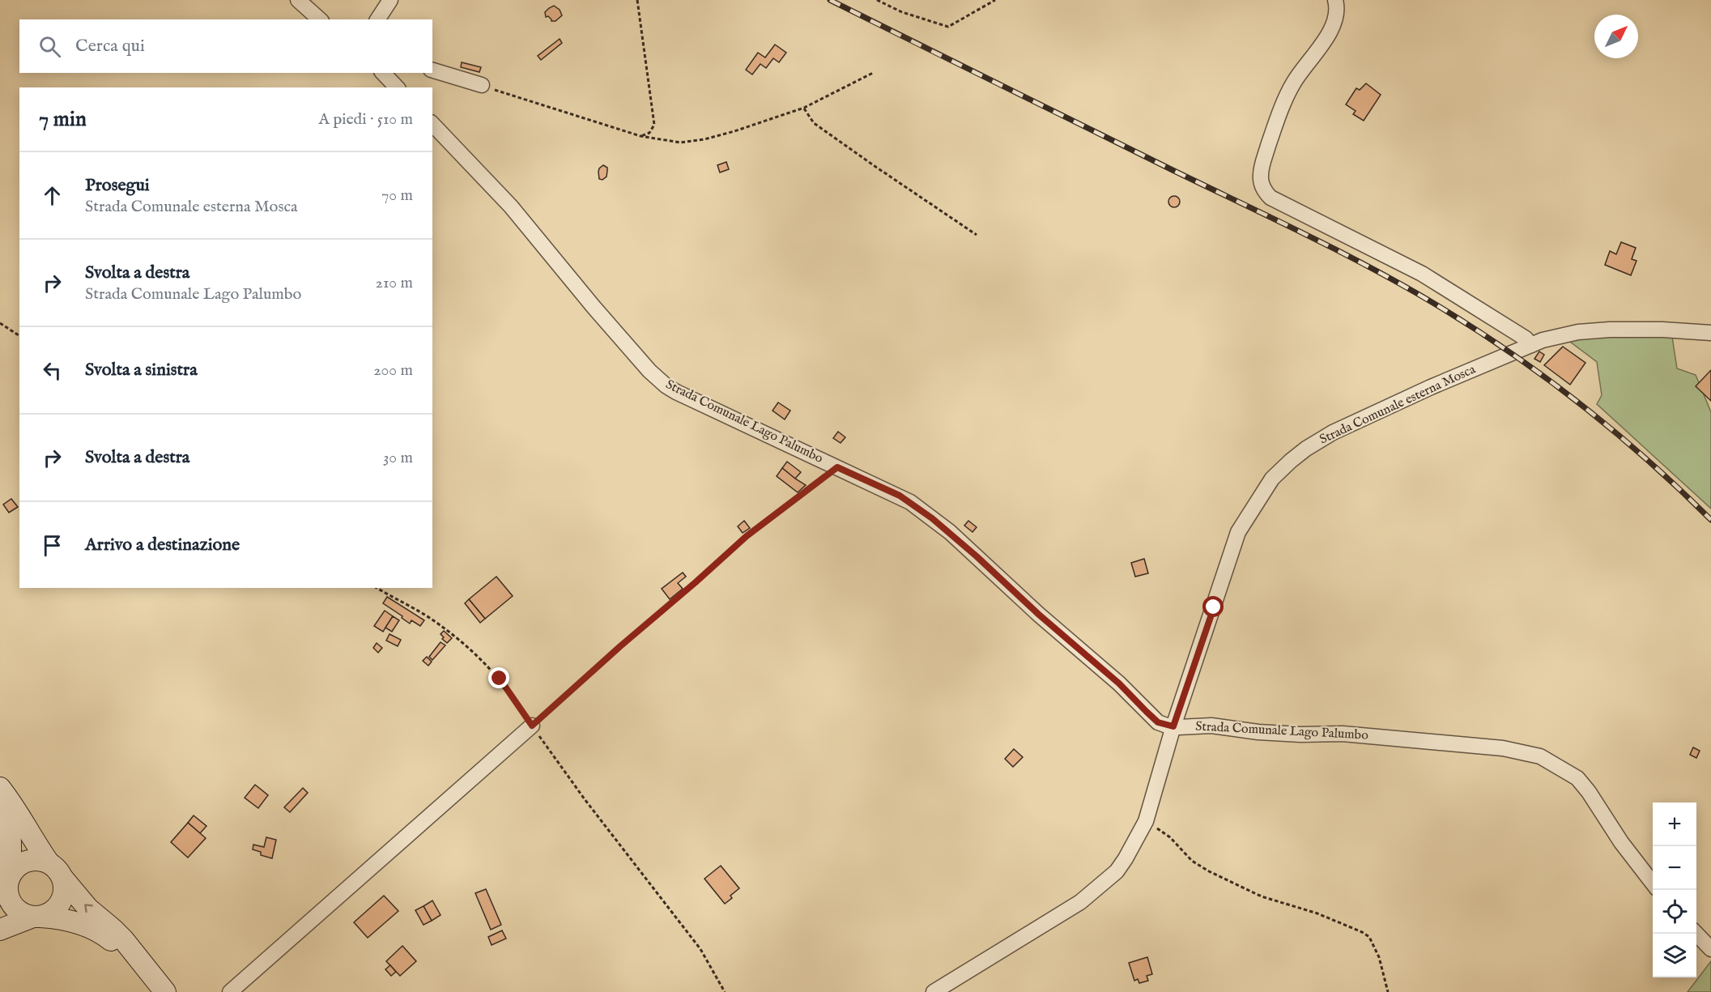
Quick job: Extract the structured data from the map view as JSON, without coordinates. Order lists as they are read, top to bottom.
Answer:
{
  "streets": {
    "street": ["Strada Comunale esterna Mosca", "Strada Comunale Lago Palumbo"]
  },
  "crossings": [
    ["Strada Comunale esterna Mosca", "Strada Comunale Lago Palumbo"]
  ],
  "north": "top right",
  "page": {
    "search": "Cerca qui",
    "heading": ["7 min", "A piedi · 510 m"],
    "list": [
      ["Prosegui", "Strada Comunale esterna Mosca", "70 m"],
      ["Svolta a destra", "Strada Comunale Lago Palumbo", "210 m"],
      ["Svolta a sinistra", "200 m"],
      ["Svolta a destra", "30 m"],
      "Arrivo a destinazione"
    ],
    "map_buttons": ["+", "−"]
  }
}
